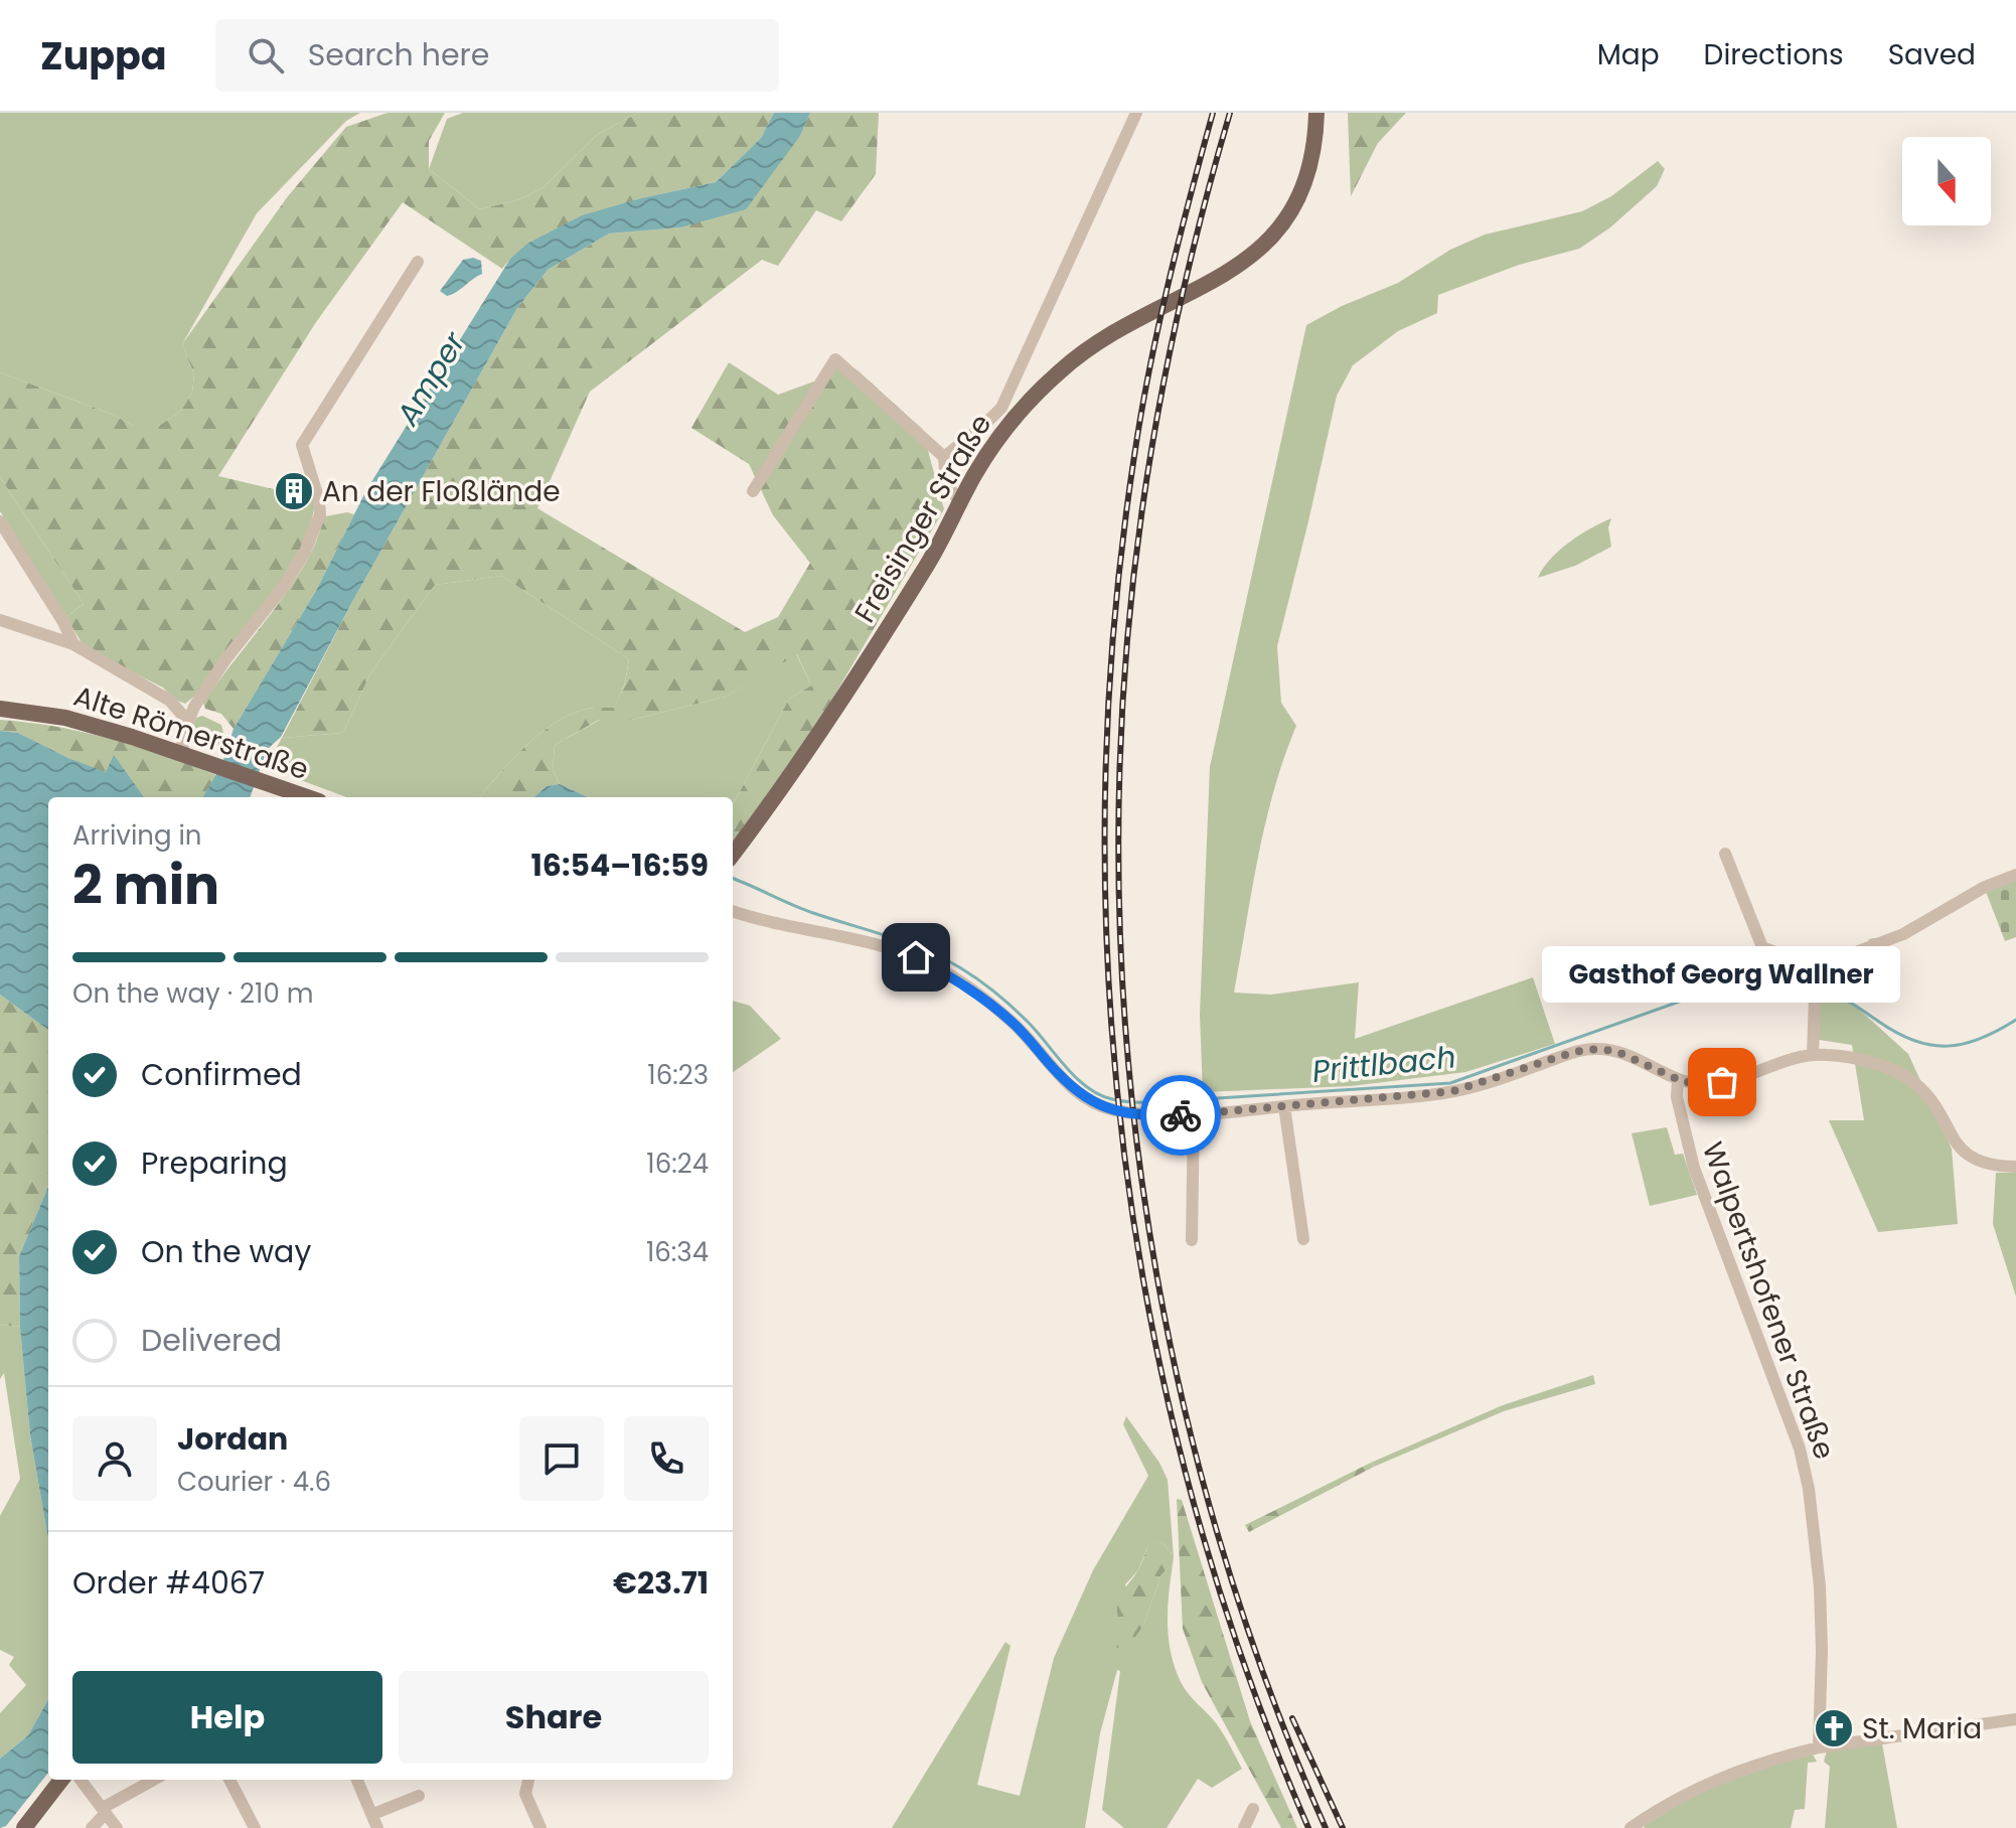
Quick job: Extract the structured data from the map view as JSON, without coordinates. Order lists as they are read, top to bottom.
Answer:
{
  "streets": {
    "main road": ["Freisinger Straße", "Alte Römerstraße"],
    "street": ["Walpertshofener Straße"]
  },
  "water": ["Amper", "Prittlbach"],
  "places": {
    "building": ["An der Floßlände"],
    "other": ["Gasthof Georg Wallner"],
    "church": ["St. Maria"]
  },
  "north": "bottom",
  "page": {
    "header": "Zuppa",
    "search": "Search here",
    "nav": ["Map", "Directions", "Saved"],
    "heading": ["2 min", "Arriving in", "16:54–16:59"],
    "panel": [
      "Jordan",
      "Courier · 4.6",
      "Order #4067",
      "€23.71"
    ],
    "bar": "On the way · 210 m",
    "bubble": "Gasthof Georg Wallner",
    "list": [
      ["Confirmed", "16:23"],
      ["Preparing", "16:24"],
      ["On the way", "16:34"],
      "Delivered"
    ],
    "buttons": ["Help", "Share"]
  }
}
